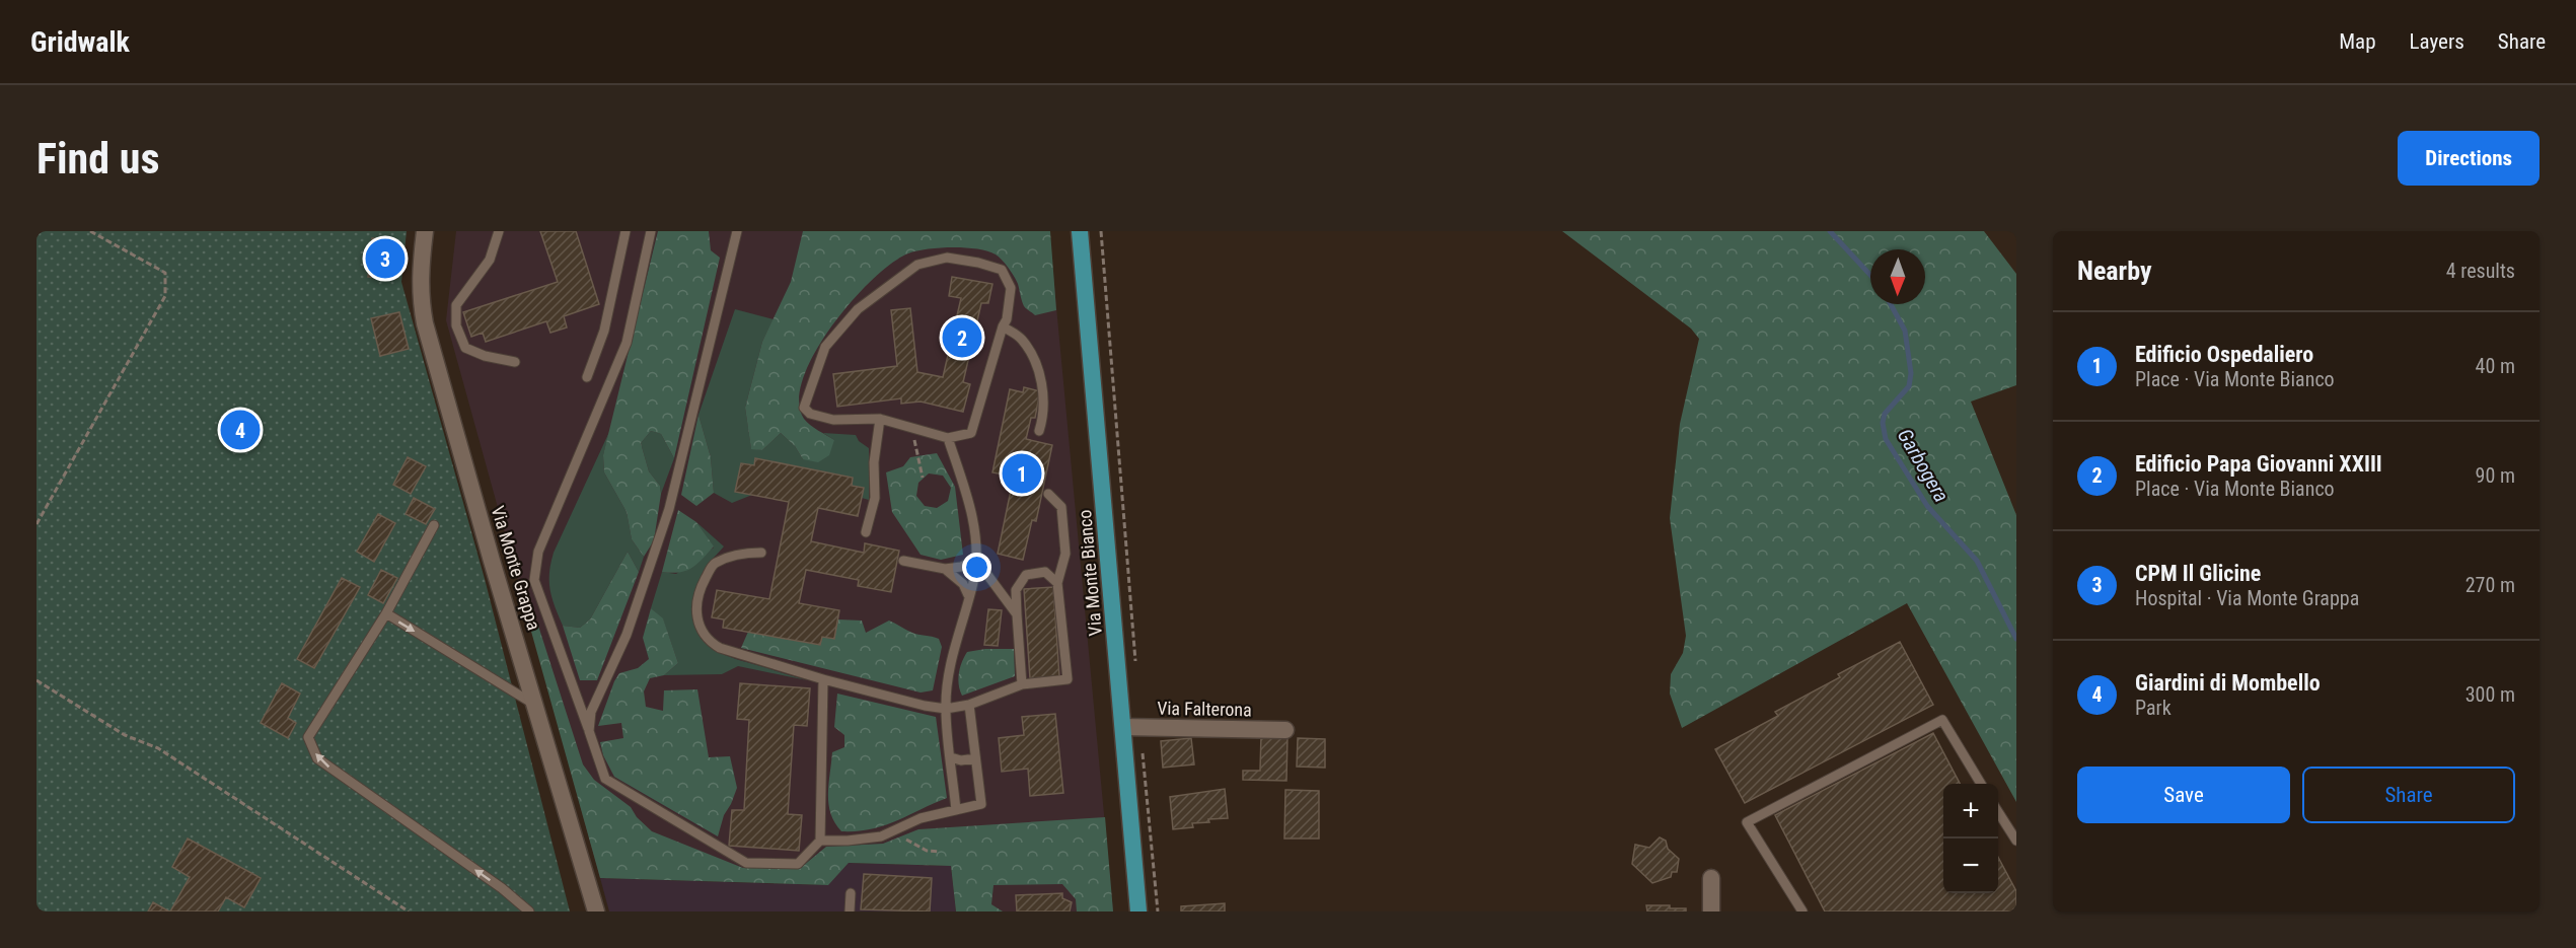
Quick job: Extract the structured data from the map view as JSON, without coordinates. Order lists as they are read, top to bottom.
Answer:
{
  "streets": {
    "main road": ["Via Monte Bianco"],
    "street": ["Via Monte Grappa", "Via Falterona"]
  },
  "crossings": [
    ["Via Monte Bianco", "Via Falterona"]
  ],
  "water": ["Garbogera"],
  "north": "bottom",
  "page": {
    "header": "Gridwalk",
    "nav": ["Map", "Layers", "Share"],
    "buttons": [
      "Directions",
      ["Save", "Share"]
    ],
    "title": "Find us",
    "heading": ["Nearby", "4 results"],
    "pins": [
      "3",
      "2",
      "4",
      "1"
    ],
    "list": [
      {
        "mark": "1",
        "name": "Edificio Ospedaliero",
        "note": "Place · Via Monte Bianco",
        "value": "40 m"
      },
      {
        "mark": "2",
        "name": "Edificio Papa Giovanni XXIII",
        "note": "Place · Via Monte Bianco",
        "value": "90 m"
      },
      {
        "mark": "3",
        "name": "CPM Il Glicine",
        "note": "Hospital · Via Monte Grappa",
        "value": "270 m"
      },
      {
        "mark": "4",
        "name": "Giardini di Mombello",
        "note": "Park",
        "value": "300 m"
      }
    ],
    "map_buttons": ["+", "−"]
  }
}
